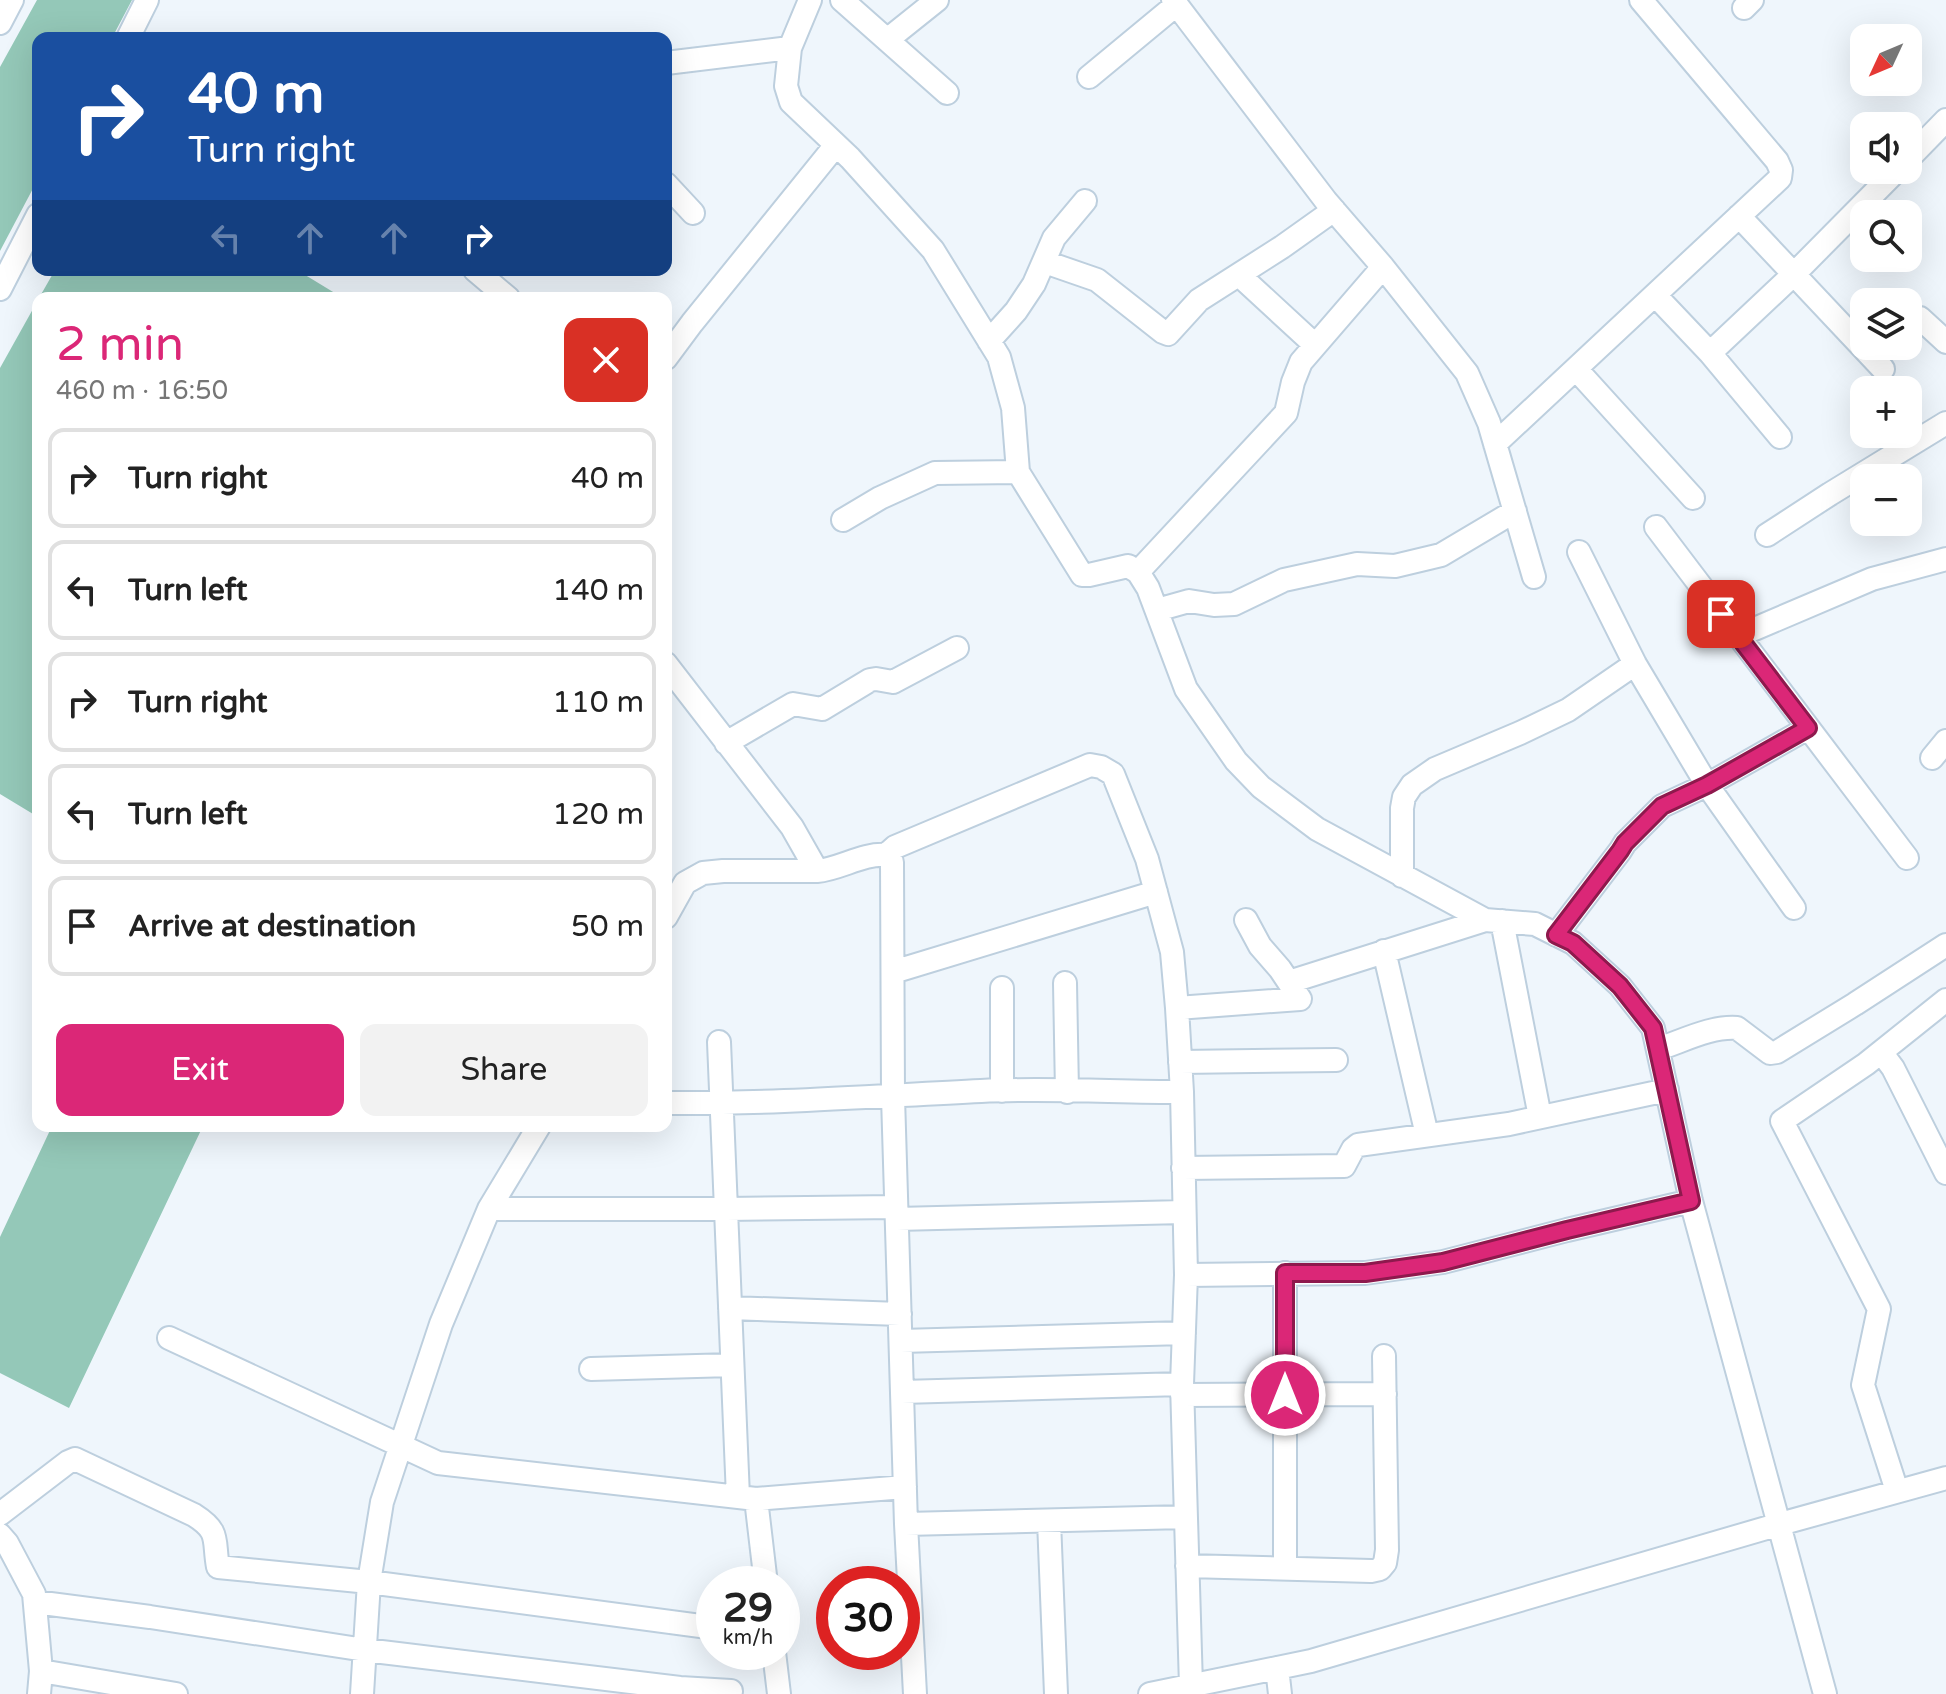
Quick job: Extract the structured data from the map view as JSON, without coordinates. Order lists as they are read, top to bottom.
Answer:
{
  "north": "bottom left",
  "page": {
    "map_buttons": ["+", "−"],
    "turn": ["40 m", "Turn right"],
    "heading": ["2 min", "460 m · 16:50"],
    "list": [
      {
        "name": "Turn right",
        "value": "40 m"
      },
      {
        "name": "Turn left",
        "value": "140 m"
      },
      {
        "name": "Turn right",
        "value": "110 m"
      },
      {
        "name": "Turn left",
        "value": "120 m"
      },
      {
        "name": "Arrive at destination",
        "value": "50 m"
      }
    ],
    "buttons": ["Exit", "Share"],
    "speed": "29 km/h",
    "limit": "30"
  }
}
